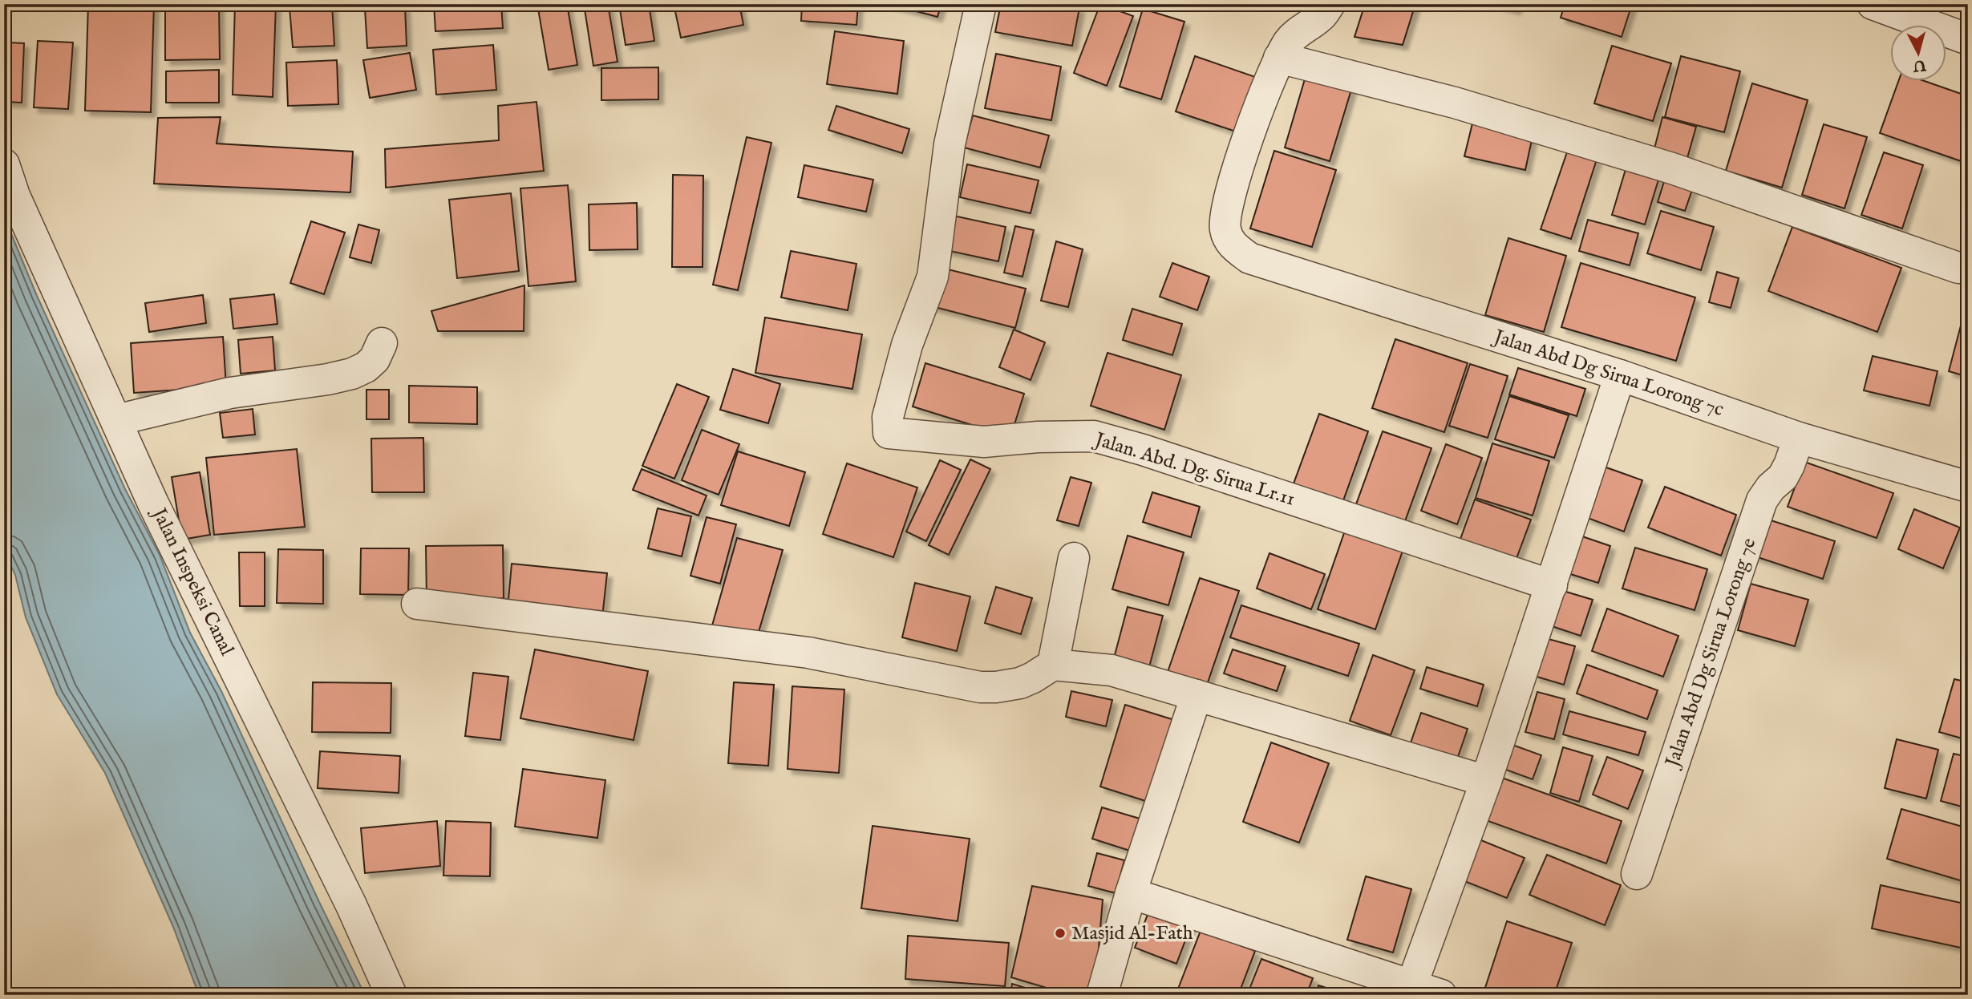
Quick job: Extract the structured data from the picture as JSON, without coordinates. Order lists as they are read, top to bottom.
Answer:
{
  "streets": {
    "street": [
      "Jalan Abd Dg Sirua Lorong 7c",
      "Jalan. Abd. Dg. Sirua Lr.11",
      "Jalan Inspeksi Canal",
      "Jalan Abd Dg Sirua Lorong 7e"
    ]
  },
  "crossings": [
    ["Jalan Abd Dg Sirua Lorong 7c", "Jalan Abd Dg Sirua Lorong 7e"]
  ],
  "places": ["Masjid Al-Fath"],
  "north": "bottom"
}
